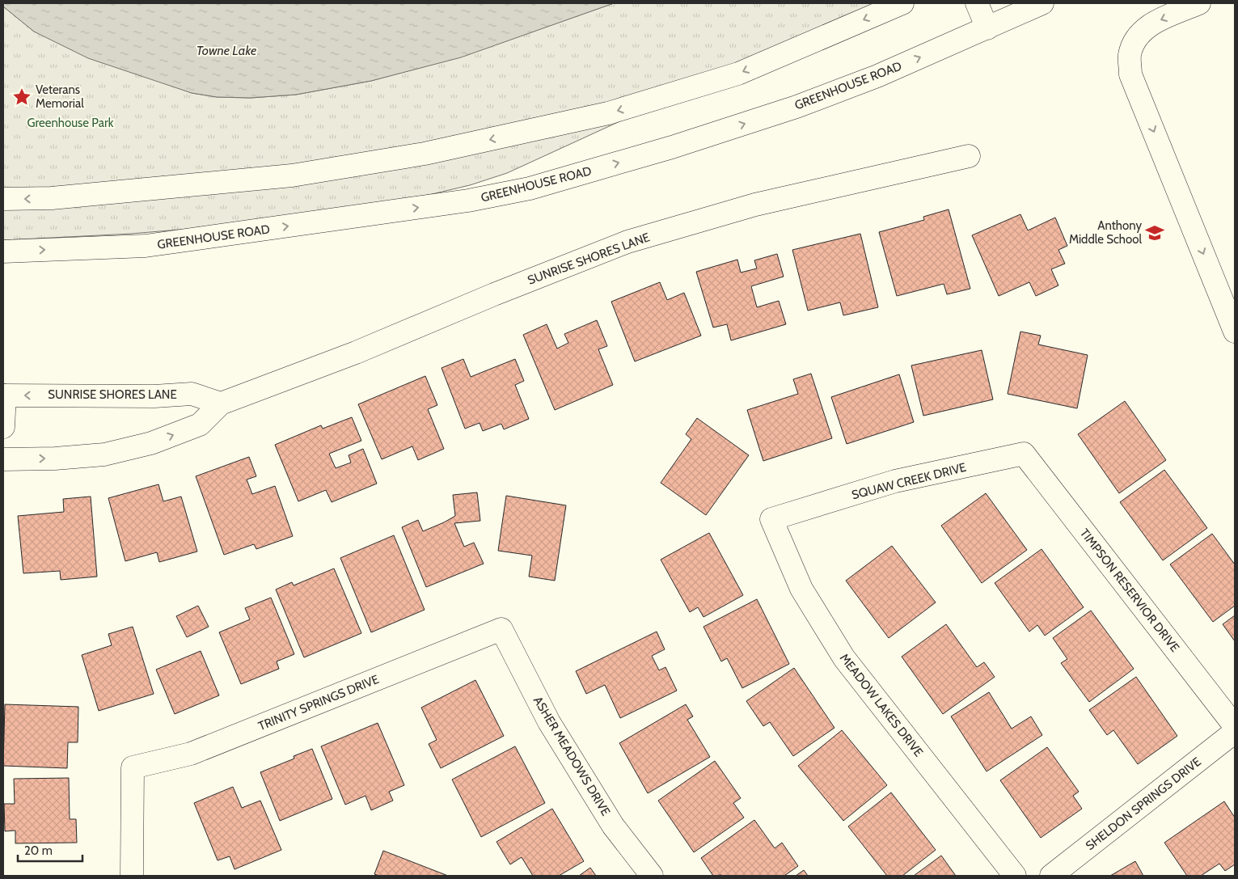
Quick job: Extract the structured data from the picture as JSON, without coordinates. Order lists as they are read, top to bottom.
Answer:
{
  "streets": {
    "street": [
      "GREENHOUSE ROAD",
      "SUNRISE SHORES LANE",
      "SQUAW CREEK DRIVE",
      "TIMPSON RESERVIOR DRIVE",
      "TRINITY SPRINGS DRIVE",
      "MEADOW LAKES DRIVE",
      "ASHER MEADOWS DRIVE",
      "SHELDON SPRINGS DRIVE"
    ]
  },
  "crossings": [
    ["SQUAW CREEK DRIVE", "TIMPSON RESERVIOR DRIVE"],
    ["SQUAW CREEK DRIVE", "MEADOW LAKES DRIVE"],
    ["TRINITY SPRINGS DRIVE", "ASHER MEADOWS DRIVE"]
  ],
  "water": ["Towne Lake"],
  "parks": ["Greenhouse Park"],
  "places": {
    "place": ["Veterans Memorial"],
    "school or university": ["Anthony Middle School"]
  },
  "scale_bar": "20 m"
}
